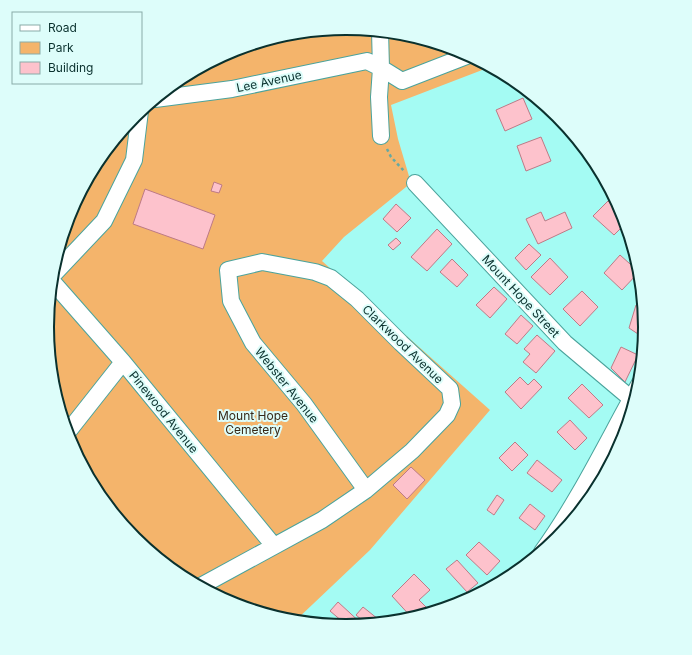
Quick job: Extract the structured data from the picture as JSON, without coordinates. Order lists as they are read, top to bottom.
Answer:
{
  "streets": {
    "street": [
      "Lee Avenue",
      "Mount Hope Street",
      "Clarkwood Avenue",
      "Webster Avenue",
      "Pinewood Avenue"
    ]
  },
  "crossings": [
    ["Clarkwood Avenue", "Webster Avenue"],
    ["Clarkwood Avenue", "Pinewood Avenue"]
  ],
  "parks": ["Mount Hope Cemetery"],
  "legend": ["Road", "Park", "Building"]
}
